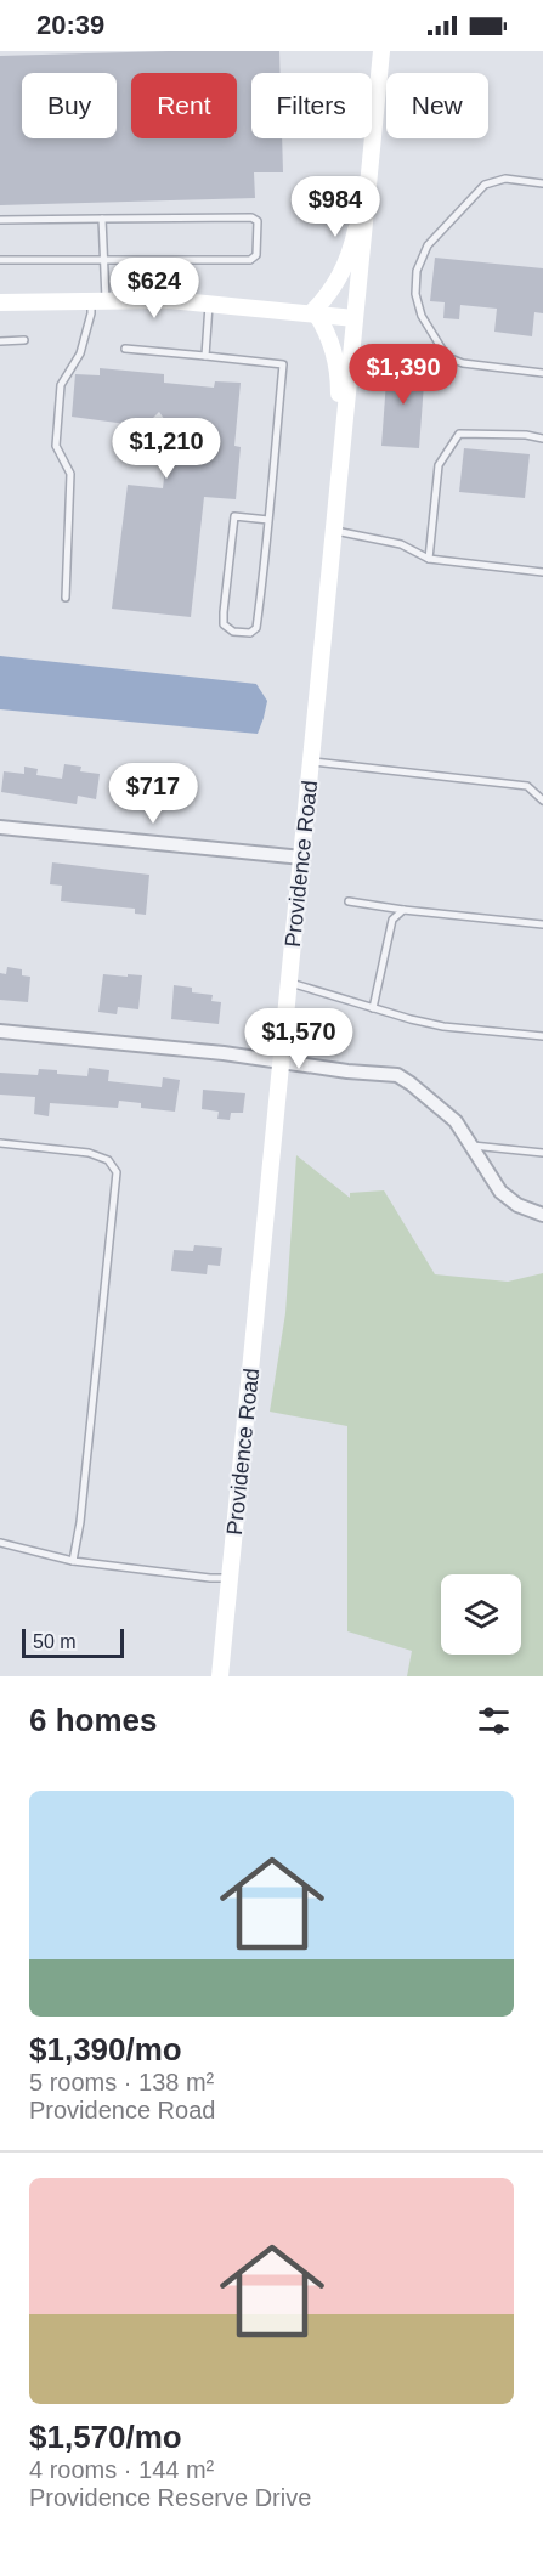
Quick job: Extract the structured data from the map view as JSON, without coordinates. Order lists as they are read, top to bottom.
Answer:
{
  "streets": {
    "street": ["Providence Road"]
  },
  "scale_bar": "50 m",
  "page": {
    "status": "20:39",
    "chip": [
      "Buy",
      "Rent",
      "Filters",
      "New"
    ],
    "price": [
      "$984",
      "$624",
      "$1,390",
      "$1,210",
      "$717",
      "$1,570"
    ],
    "scale": "50 m",
    "heading": "6 homes",
    "list": [
      {
        "name": "$1,390/mo",
        "note": "5 rooms · 138 m² · Providence Road"
      },
      {
        "name": "$1,570/mo",
        "note": "4 rooms · 144 m² · Providence Reserve Drive"
      }
    ]
  }
}
